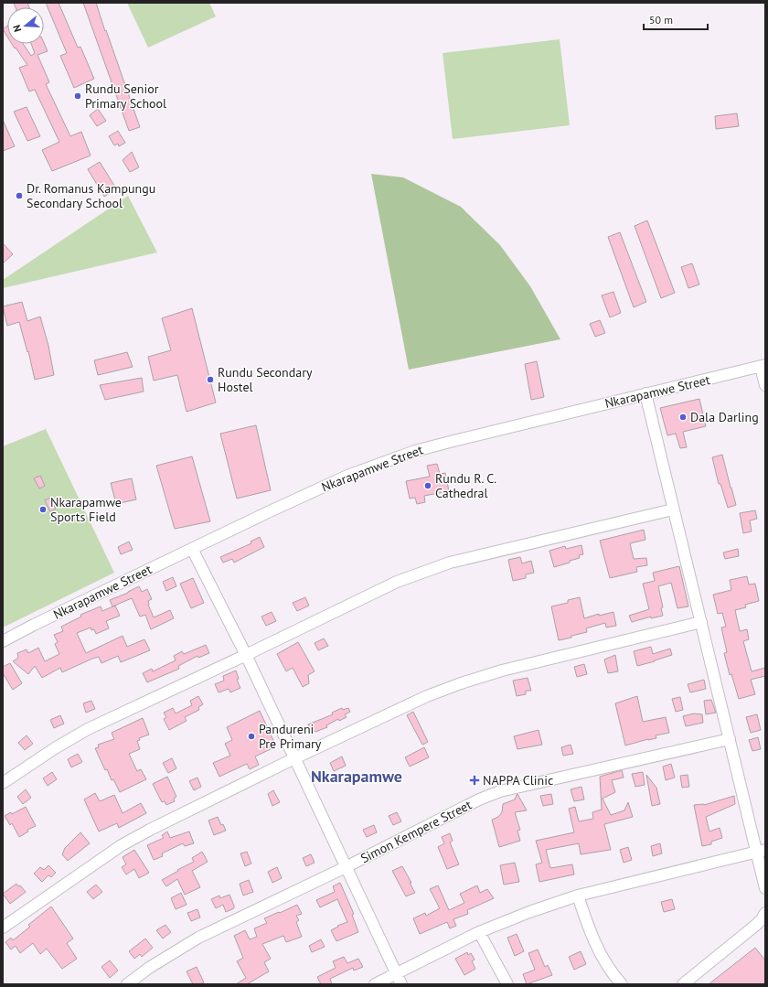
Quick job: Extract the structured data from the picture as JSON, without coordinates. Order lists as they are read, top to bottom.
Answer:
{
  "streets": {
    "street": ["Nkarapamwe Street", "Simon Kempere Street"]
  },
  "districts": ["Nkarapamwe"],
  "places": {
    "other": [
      "Rundu Senior Primary School",
      "Dr. Romanus Kampungu Secondary School",
      "Rundu Secondary Hostel",
      "Dala Darling",
      "Rundu R. C. Cathedral",
      "Nkarapamwe Sports Field",
      "Pandureni Pre Primary"
    ],
    "health": ["NAPPA Clinic"]
  },
  "scale_bar": "50 m",
  "north": "left"
}
